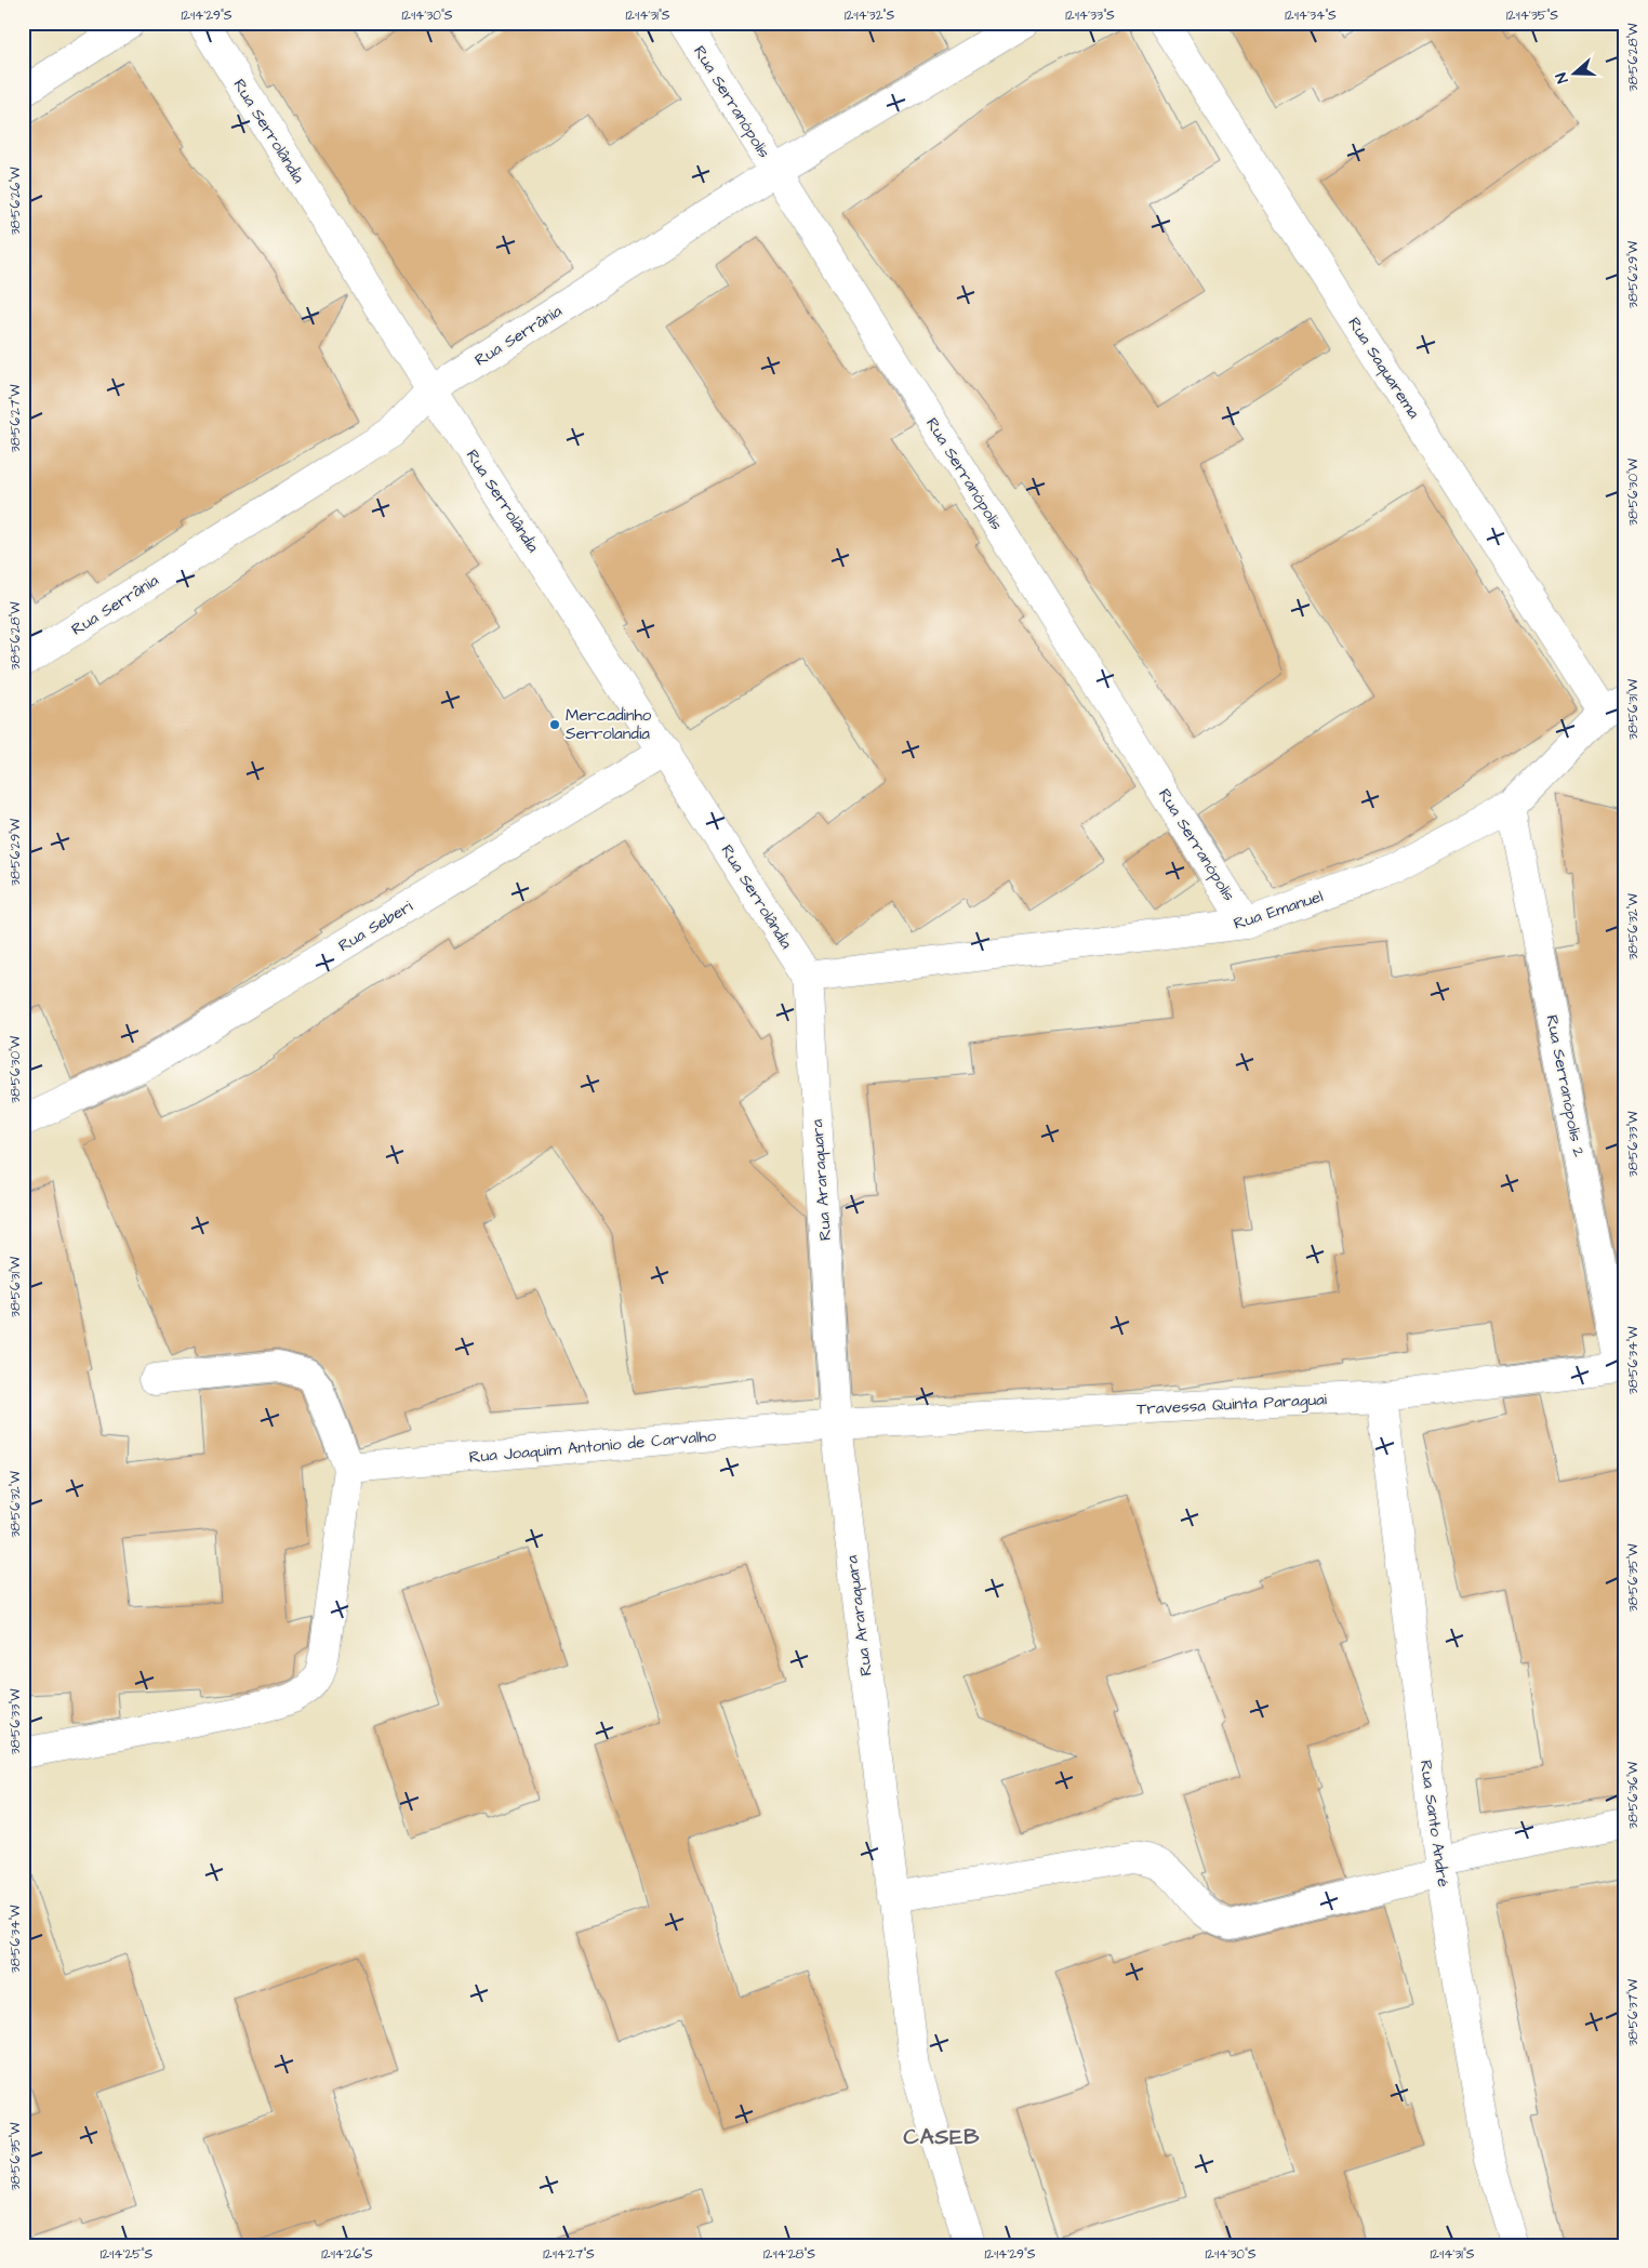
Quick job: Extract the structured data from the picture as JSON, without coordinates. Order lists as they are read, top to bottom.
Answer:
{
  "streets": {
    "street": [
      "Rua Serranópolis",
      "Rua Serrolândia",
      "Rua Serrânia",
      "Rua Saquarema",
      "Rua Emanuel",
      "Rua Seberi",
      "Rua Serranópolis 2",
      "Rua Araraquara",
      "Travessa Quinta Paraguai",
      "Rua Joaquim Antonio de Carvalho",
      "Rua Santo André"
    ]
  },
  "crossings": [
    ["Rua Serranópolis", "Rua Serrânia"],
    ["Rua Serranópolis", "Rua Emanuel"],
    ["Rua Serrolândia", "Rua Serrânia"],
    ["Rua Serrolândia", "Rua Emanuel"],
    ["Rua Serrolândia", "Rua Seberi"],
    ["Rua Serrolândia", "Rua Araraquara"],
    ["Rua Saquarema", "Rua Emanuel"],
    ["Rua Emanuel", "Rua Serranópolis 2"],
    ["Rua Emanuel", "Rua Araraquara"],
    ["Rua Serranópolis 2", "Travessa Quinta Paraguai"],
    ["Rua Araraquara", "Travessa Quinta Paraguai"],
    ["Rua Araraquara", "Rua Joaquim Antonio de Carvalho"],
    ["Travessa Quinta Paraguai", "Rua Joaquim Antonio de Carvalho"],
    ["Travessa Quinta Paraguai", "Rua Santo André"]
  ],
  "districts": ["CASEB"],
  "places": ["Mercadinho Serrolandia"],
  "north": "left",
  "coordinates": [
    "12°14'29\"S",
    "12°14'30\"S",
    "12°14'31\"S",
    "12°14'32\"S",
    "12°14'33\"S",
    "12°14'34\"S",
    "12°14'35\"S",
    "38°56'28\"W",
    "38°56'26\"W",
    "38°56'29\"W",
    "38°56'27\"W",
    "38°56'30\"W",
    "38°56'31\"W",
    "38°56'32\"W",
    "38°56'33\"W",
    "38°56'34\"W",
    "38°56'35\"W",
    "38°56'36\"W",
    "38°56'37\"W",
    "12°14'25\"S",
    "12°14'26\"S",
    "12°14'27\"S",
    "12°14'28\"S"
  ]
}
